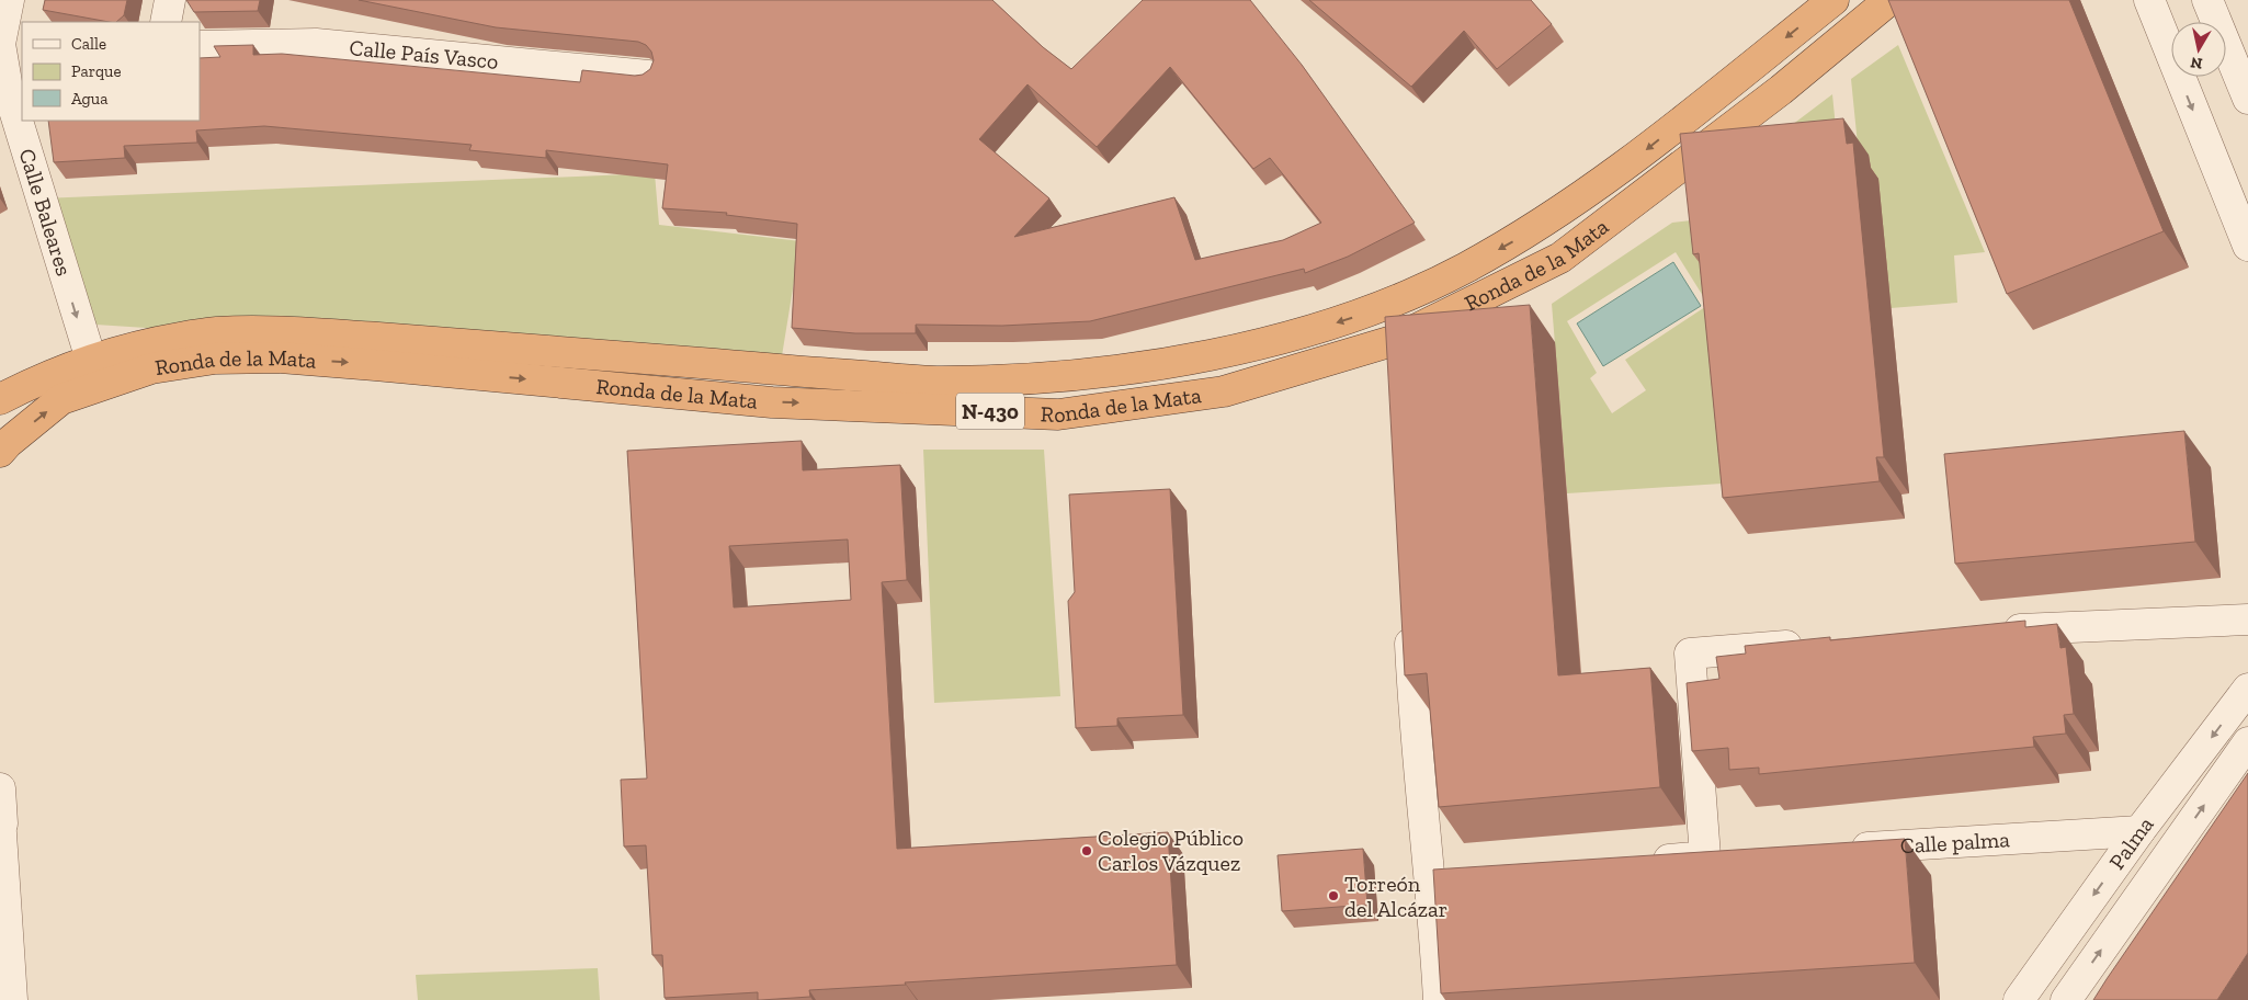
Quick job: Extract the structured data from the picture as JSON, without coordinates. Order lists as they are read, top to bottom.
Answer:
{
  "streets": {
    "highway": ["Ronda de la Mata", "N-430"],
    "street": [
      "Calle País Vasco",
      "Calle Baleares",
      "Calle palma",
      "Palma"
    ]
  },
  "crossings": [
    ["Calle Baleares", "Ronda de la Mata"],
    ["Calle palma", "Palma"]
  ],
  "one_way": ["Calle Baleares"],
  "places": ["Colegio Público Carlos Vázquez", "Torreón del Alcázar"],
  "legend": ["Calle", "Parque", "Agua"],
  "north": "bottom"
}
